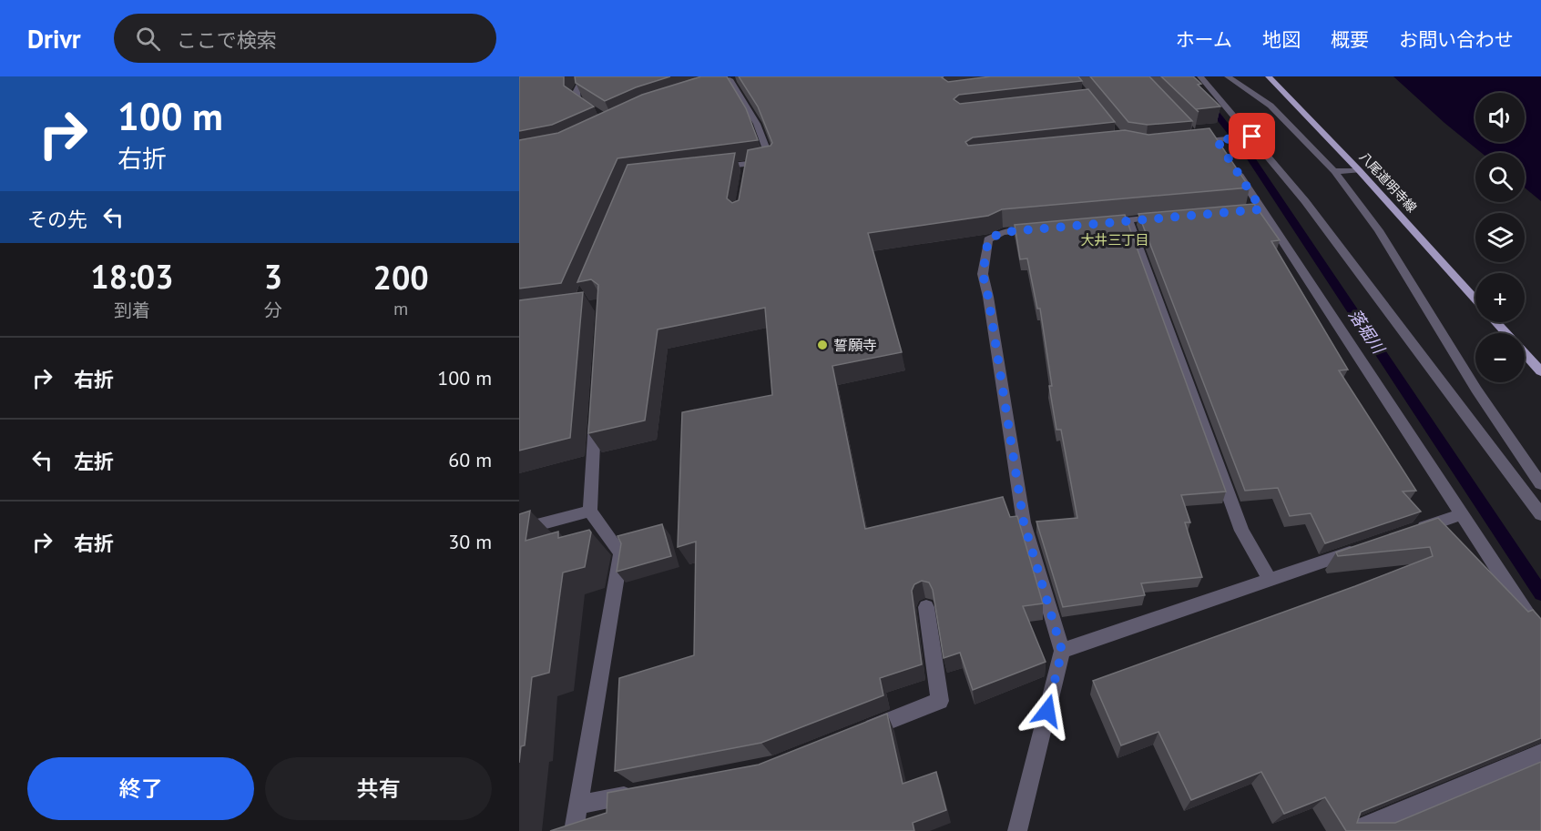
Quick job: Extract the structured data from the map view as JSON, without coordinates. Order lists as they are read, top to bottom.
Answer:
{
  "streets": {
    "main road": ["八尾道明寺線"]
  },
  "districts": ["大井三丁目"],
  "water": ["落堀川"],
  "places": ["誓願寺"],
  "page": {
    "header": "Drivr",
    "search": "ここで検索",
    "nav": [
      "ホーム",
      "地図",
      "概要",
      "お問い合わせ"
    ],
    "turn": ["100 m", "右折"],
    "map_buttons": ["+", "−"],
    "then": "その先",
    "eta": [
      "18:03",
      "到着",
      "3",
      "分",
      "200",
      "m"
    ],
    "list": [
      {
        "name": "右折",
        "value": "100 m"
      },
      {
        "name": "左折",
        "value": "60 m"
      },
      {
        "name": "右折",
        "value": "30 m"
      }
    ],
    "buttons": ["終了", "共有"]
  }
}
